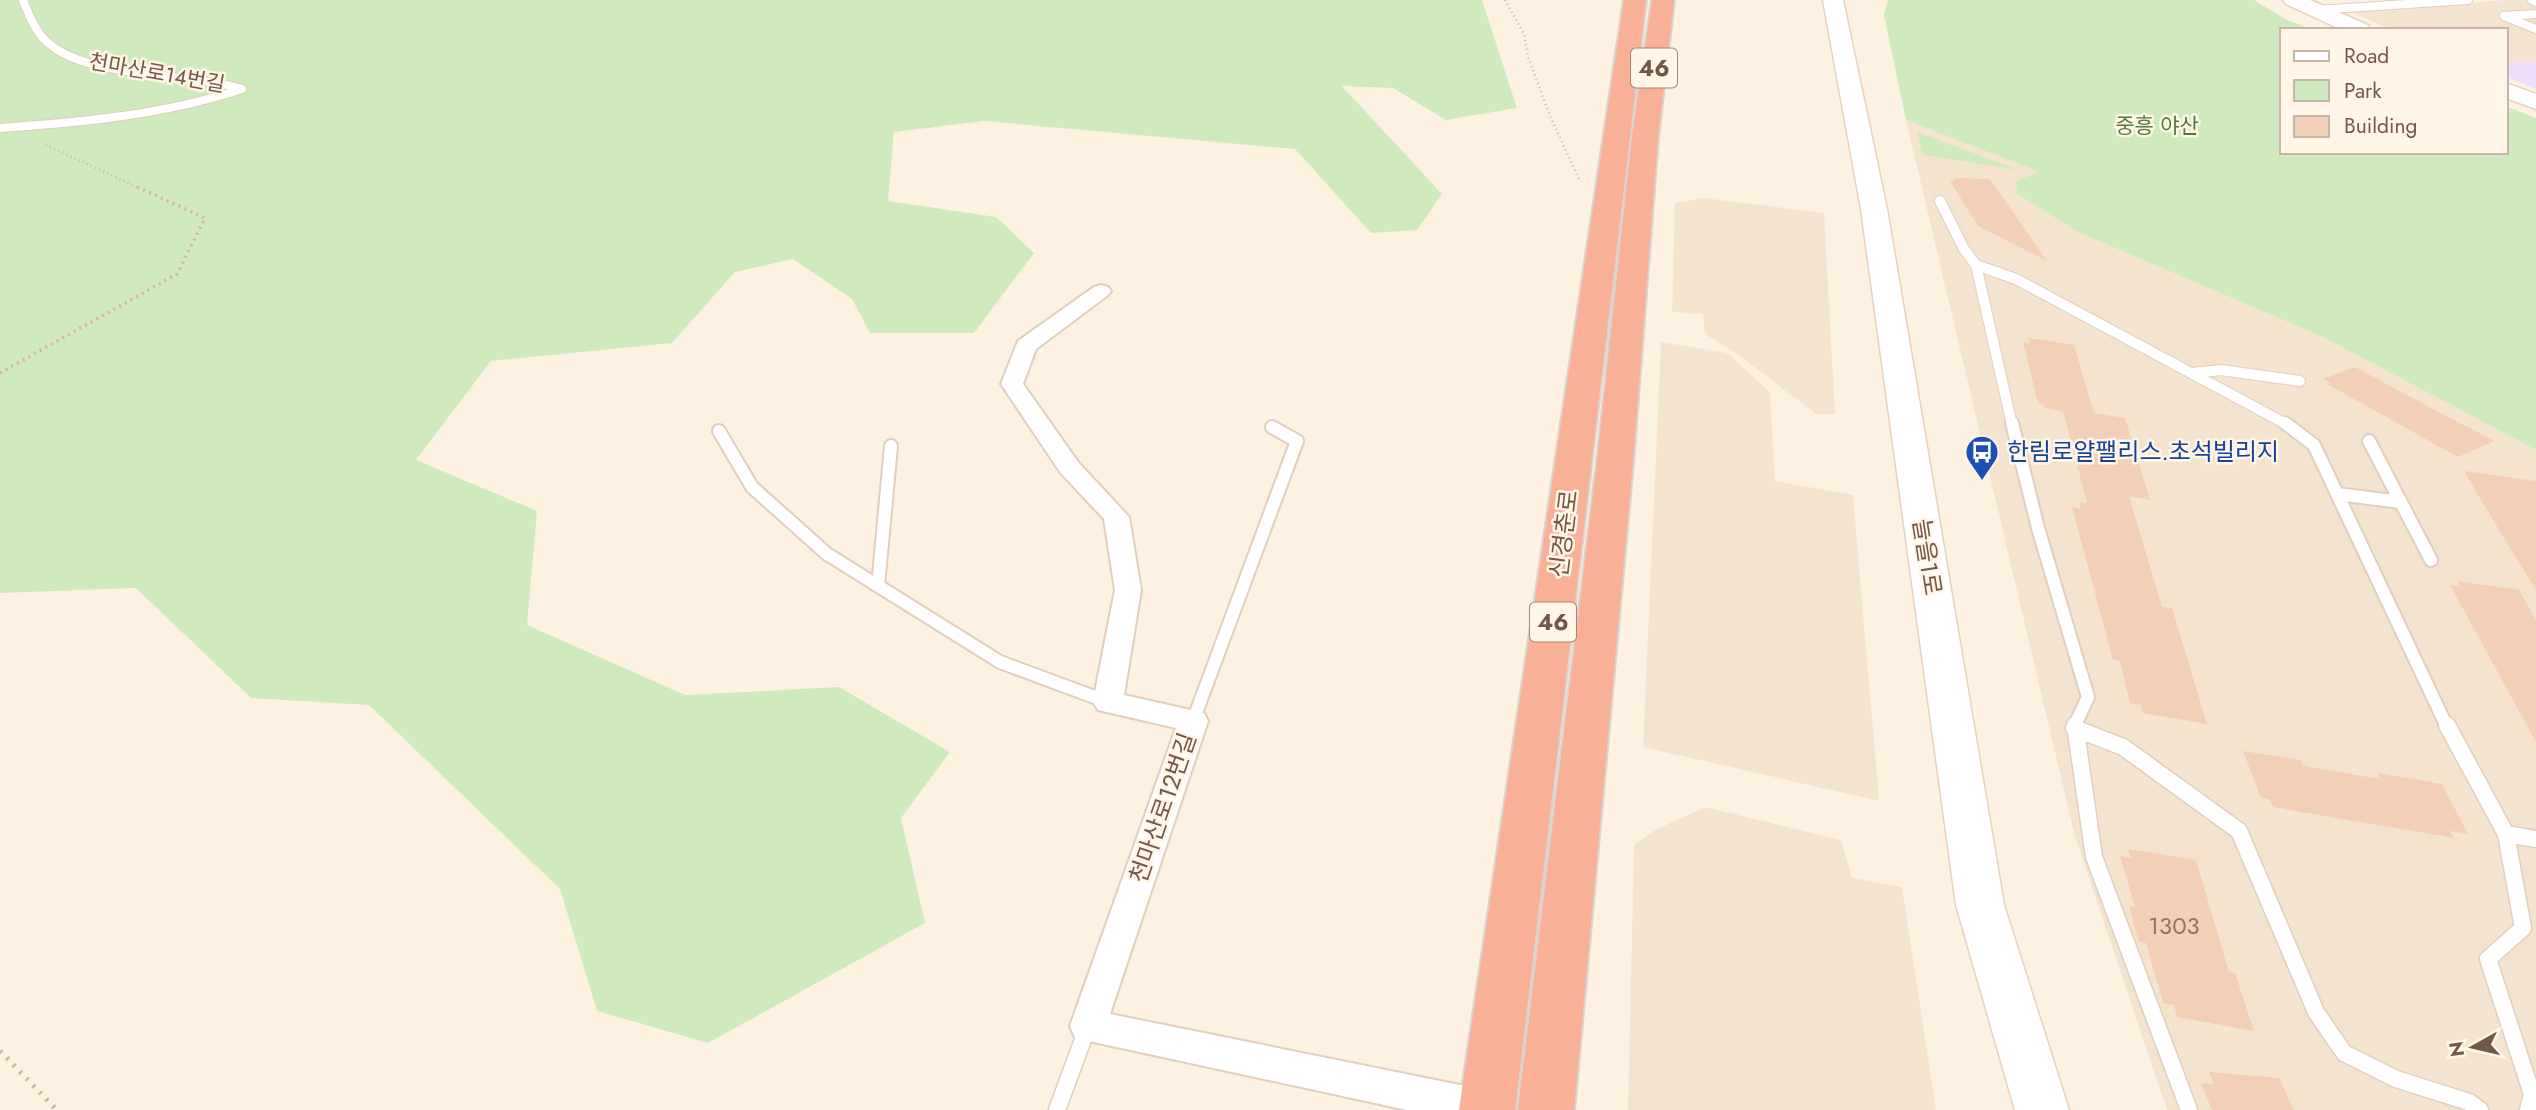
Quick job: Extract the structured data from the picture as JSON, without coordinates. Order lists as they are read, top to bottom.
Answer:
{
  "streets": {
    "highway": ["46", "신경춘로"],
    "street": ["늘을1로", "천마산로12번길"],
    "lane": ["천마산로14번길"]
  },
  "parks": ["중흥 야산"],
  "places": {
    "bus stop": ["한림로얄팰리스.초석빌리지"]
  },
  "house_numbers": ["1303"],
  "legend": ["Road", "Park", "Building"],
  "north": "left"
}
